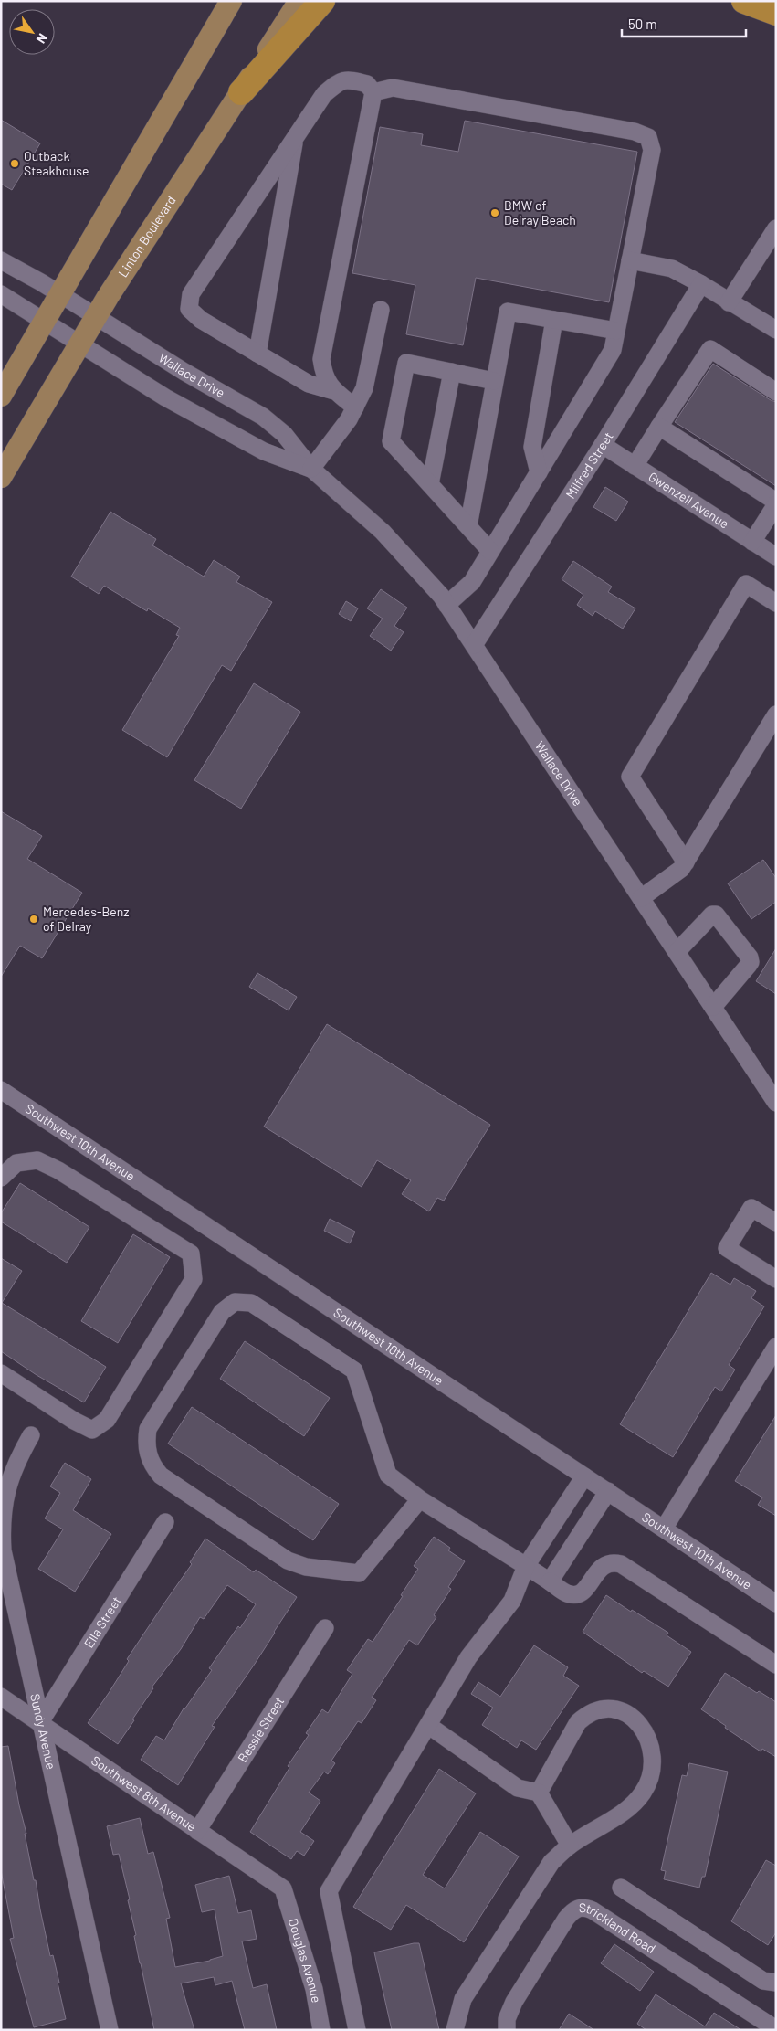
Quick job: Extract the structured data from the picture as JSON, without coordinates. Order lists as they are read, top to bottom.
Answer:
{
  "streets": {
    "main road": ["Linton Boulevard"],
    "street": [
      "Wallace Drive",
      "Milfred Street",
      "Gwenzell Avenue",
      "Southwest 10th Avenue",
      "Ella Street",
      "Bessie Street",
      "Sundy Avenue",
      "Southwest 8th Avenue",
      "Strickland Road",
      "Douglas Avenue"
    ]
  },
  "crossings": [
    ["Linton Boulevard", "Wallace Drive"],
    ["Wallace Drive", "Milfred Street"],
    ["Milfred Street", "Gwenzell Avenue"],
    ["Ella Street", "Sundy Avenue"],
    ["Ella Street", "Southwest 8th Avenue"],
    ["Bessie Street", "Southwest 8th Avenue"],
    ["Sundy Avenue", "Southwest 8th Avenue"],
    ["Southwest 8th Avenue", "Douglas Avenue"]
  ],
  "places": ["Outback Steakhouse", "BMW of Delray Beach", "Mercedes-Benz of Delray"],
  "scale_bar": "50 m",
  "north": "bottom right"
}
